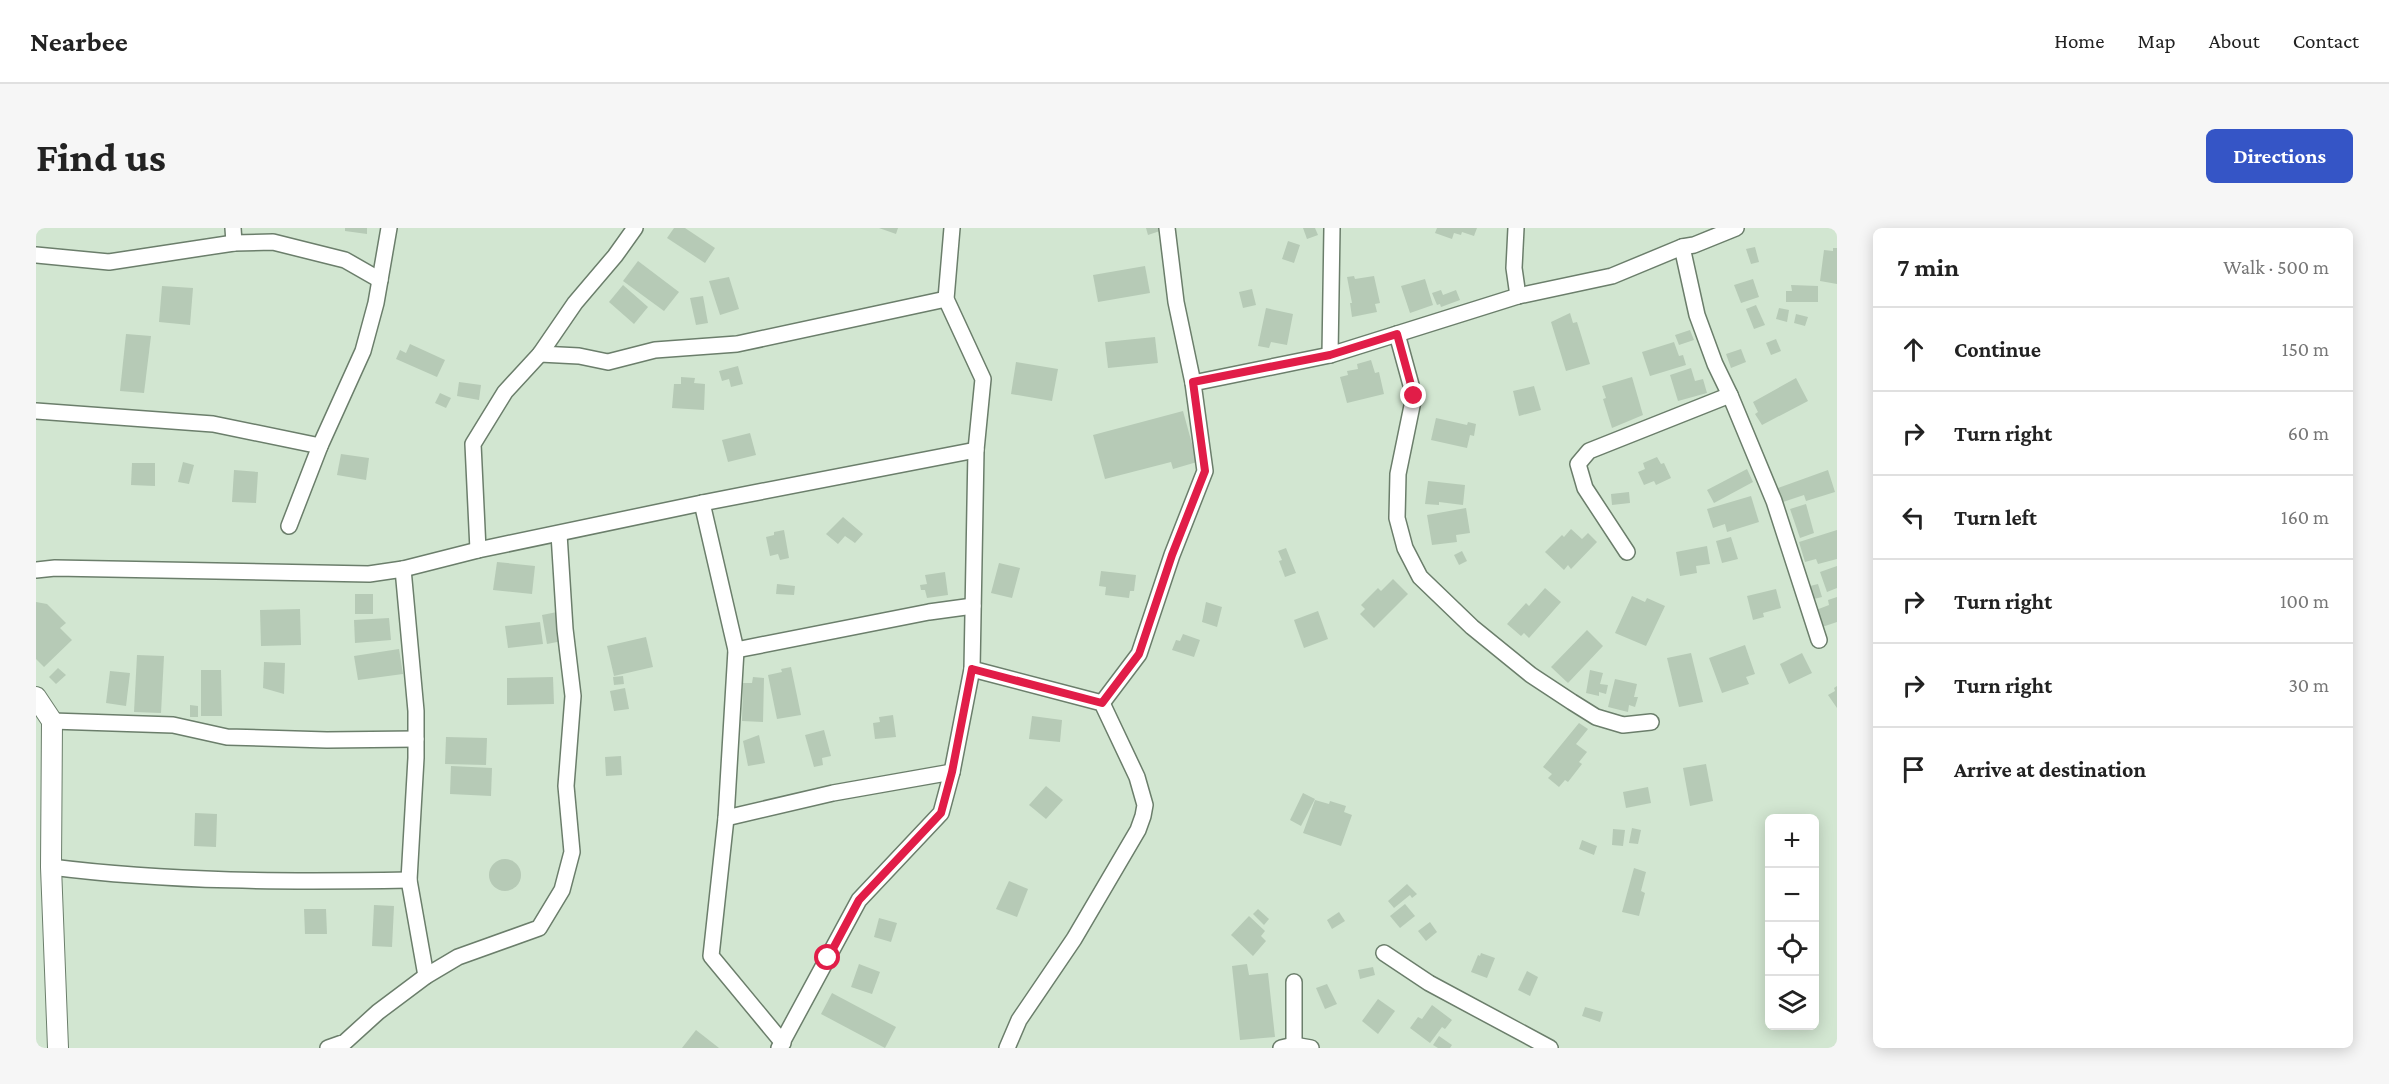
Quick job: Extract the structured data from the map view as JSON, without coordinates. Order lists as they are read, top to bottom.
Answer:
{
  "page": {
    "header": "Nearbee",
    "nav": [
      "Home",
      "Map",
      "About",
      "Contact"
    ],
    "buttons": "Directions",
    "title": "Find us",
    "heading": ["7 min", "Walk · 500 m"],
    "list": [
      ["Continue", "150 m"],
      ["Turn right", "60 m"],
      ["Turn left", "160 m"],
      ["Turn right", "100 m"],
      ["Turn right", "30 m"],
      "Arrive at destination"
    ],
    "map_buttons": ["+", "−"]
  }
}
